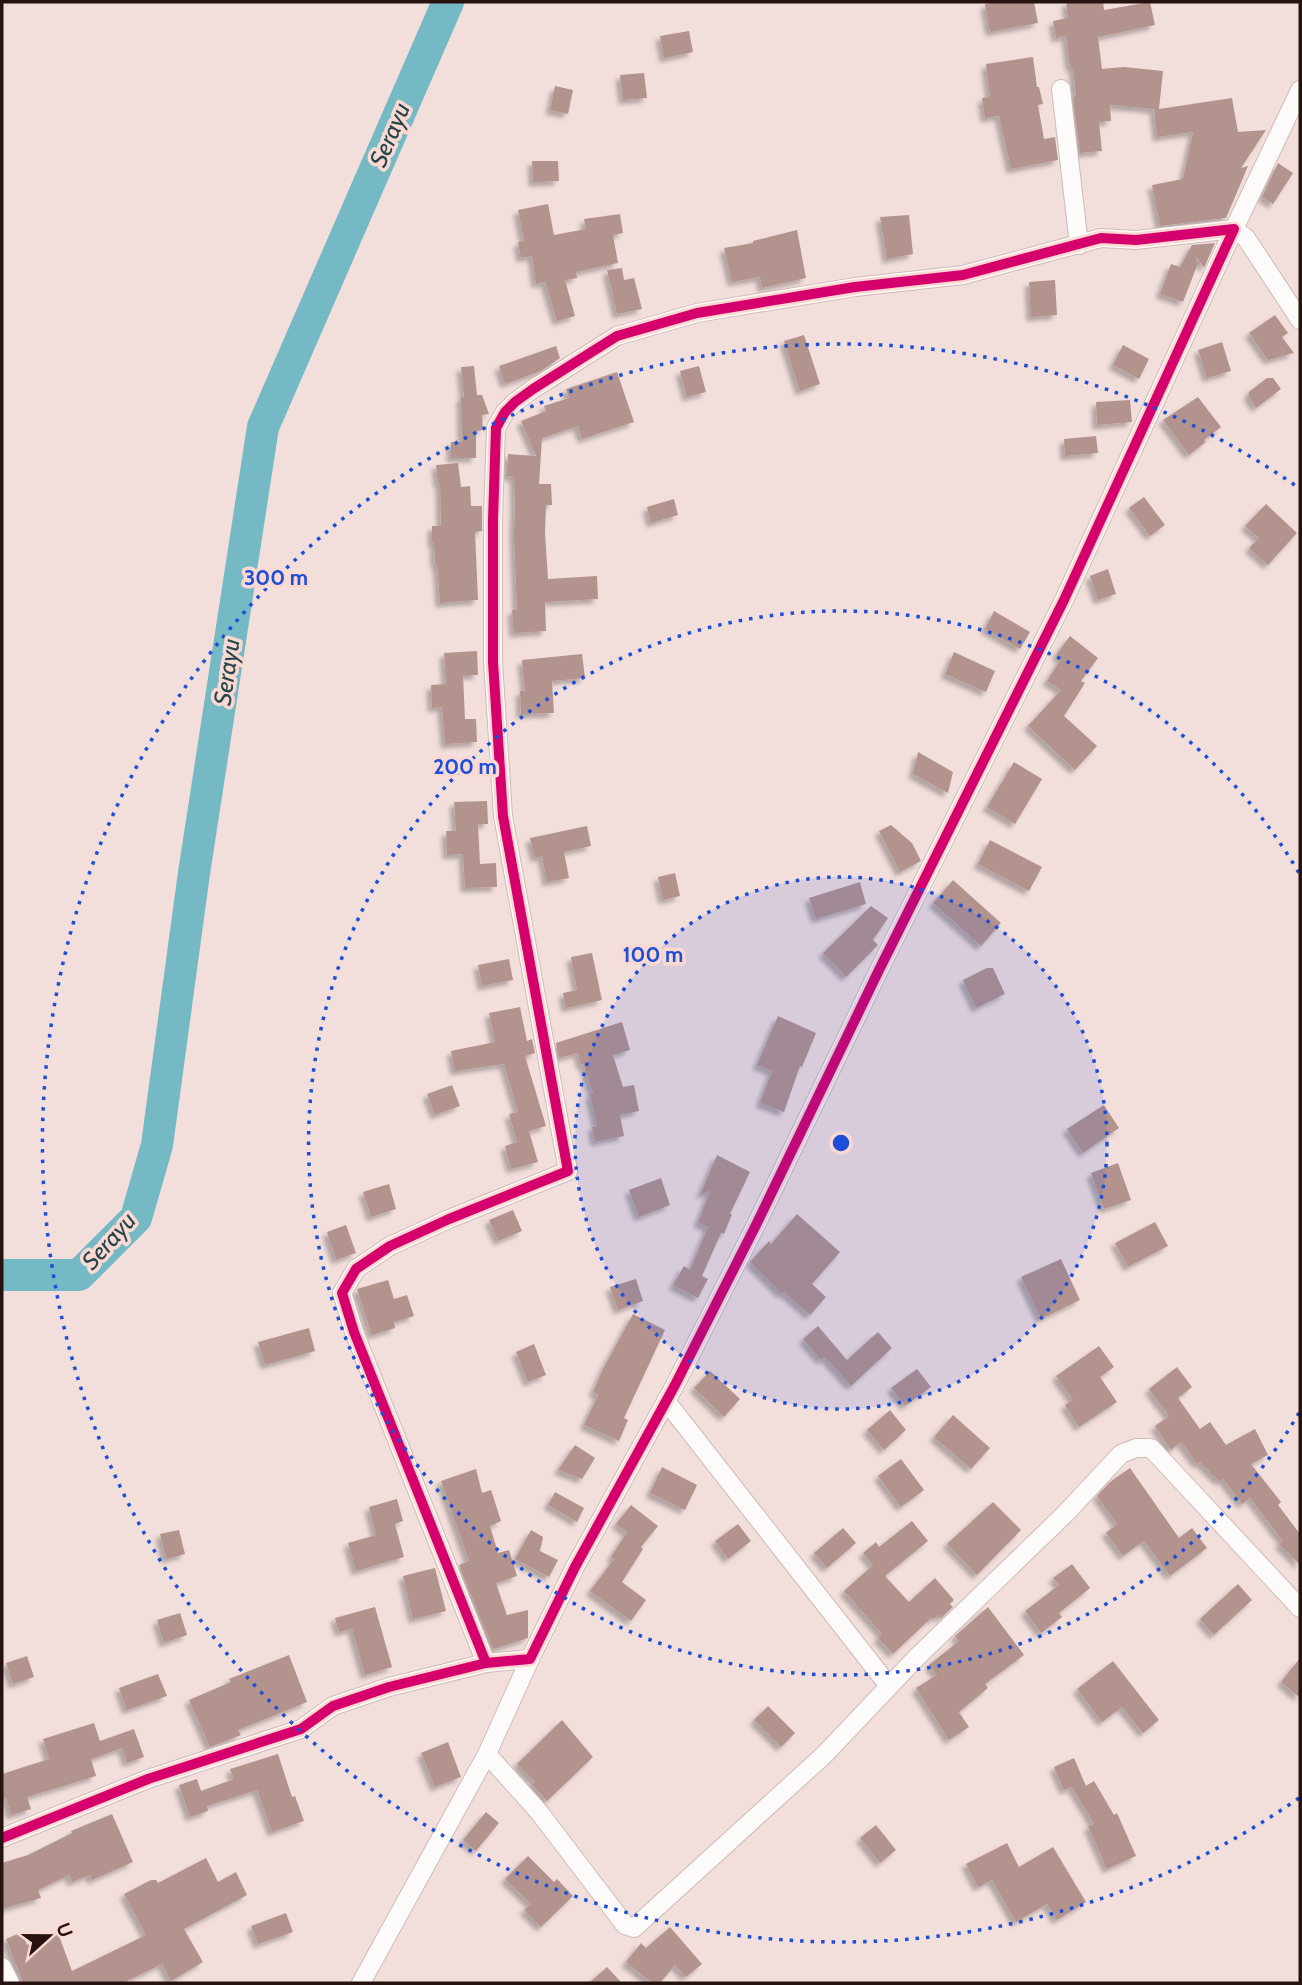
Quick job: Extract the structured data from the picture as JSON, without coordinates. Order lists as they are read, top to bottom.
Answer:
{
  "water": ["Serayu"],
  "north": "right",
  "rings": ["300 m", "200 m", "100 m"]
}
